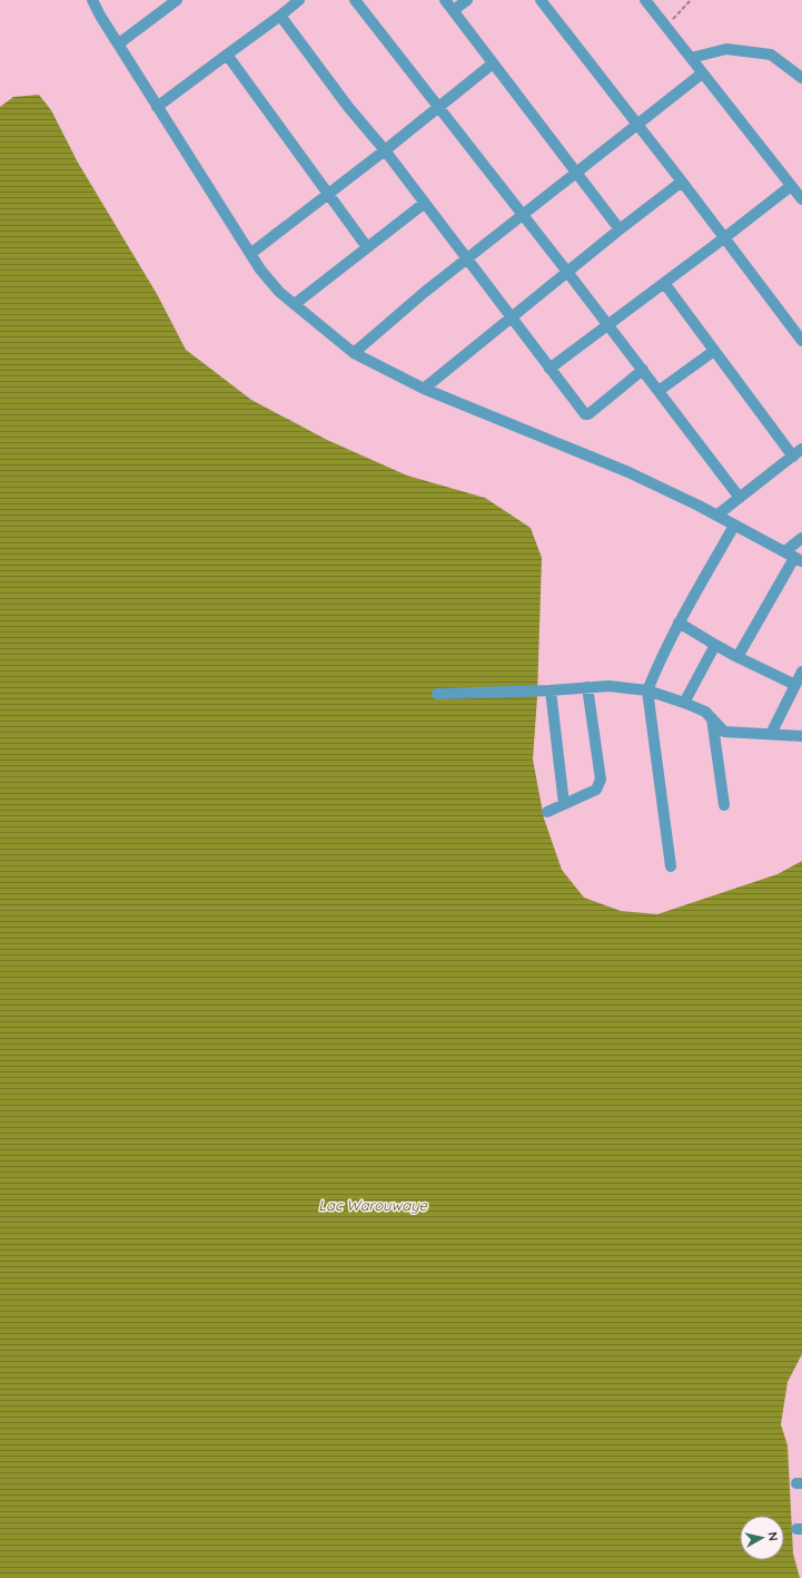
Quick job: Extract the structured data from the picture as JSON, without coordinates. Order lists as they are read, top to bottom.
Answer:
{
  "water": ["Lac Warouwaye"],
  "north": "right"
}
